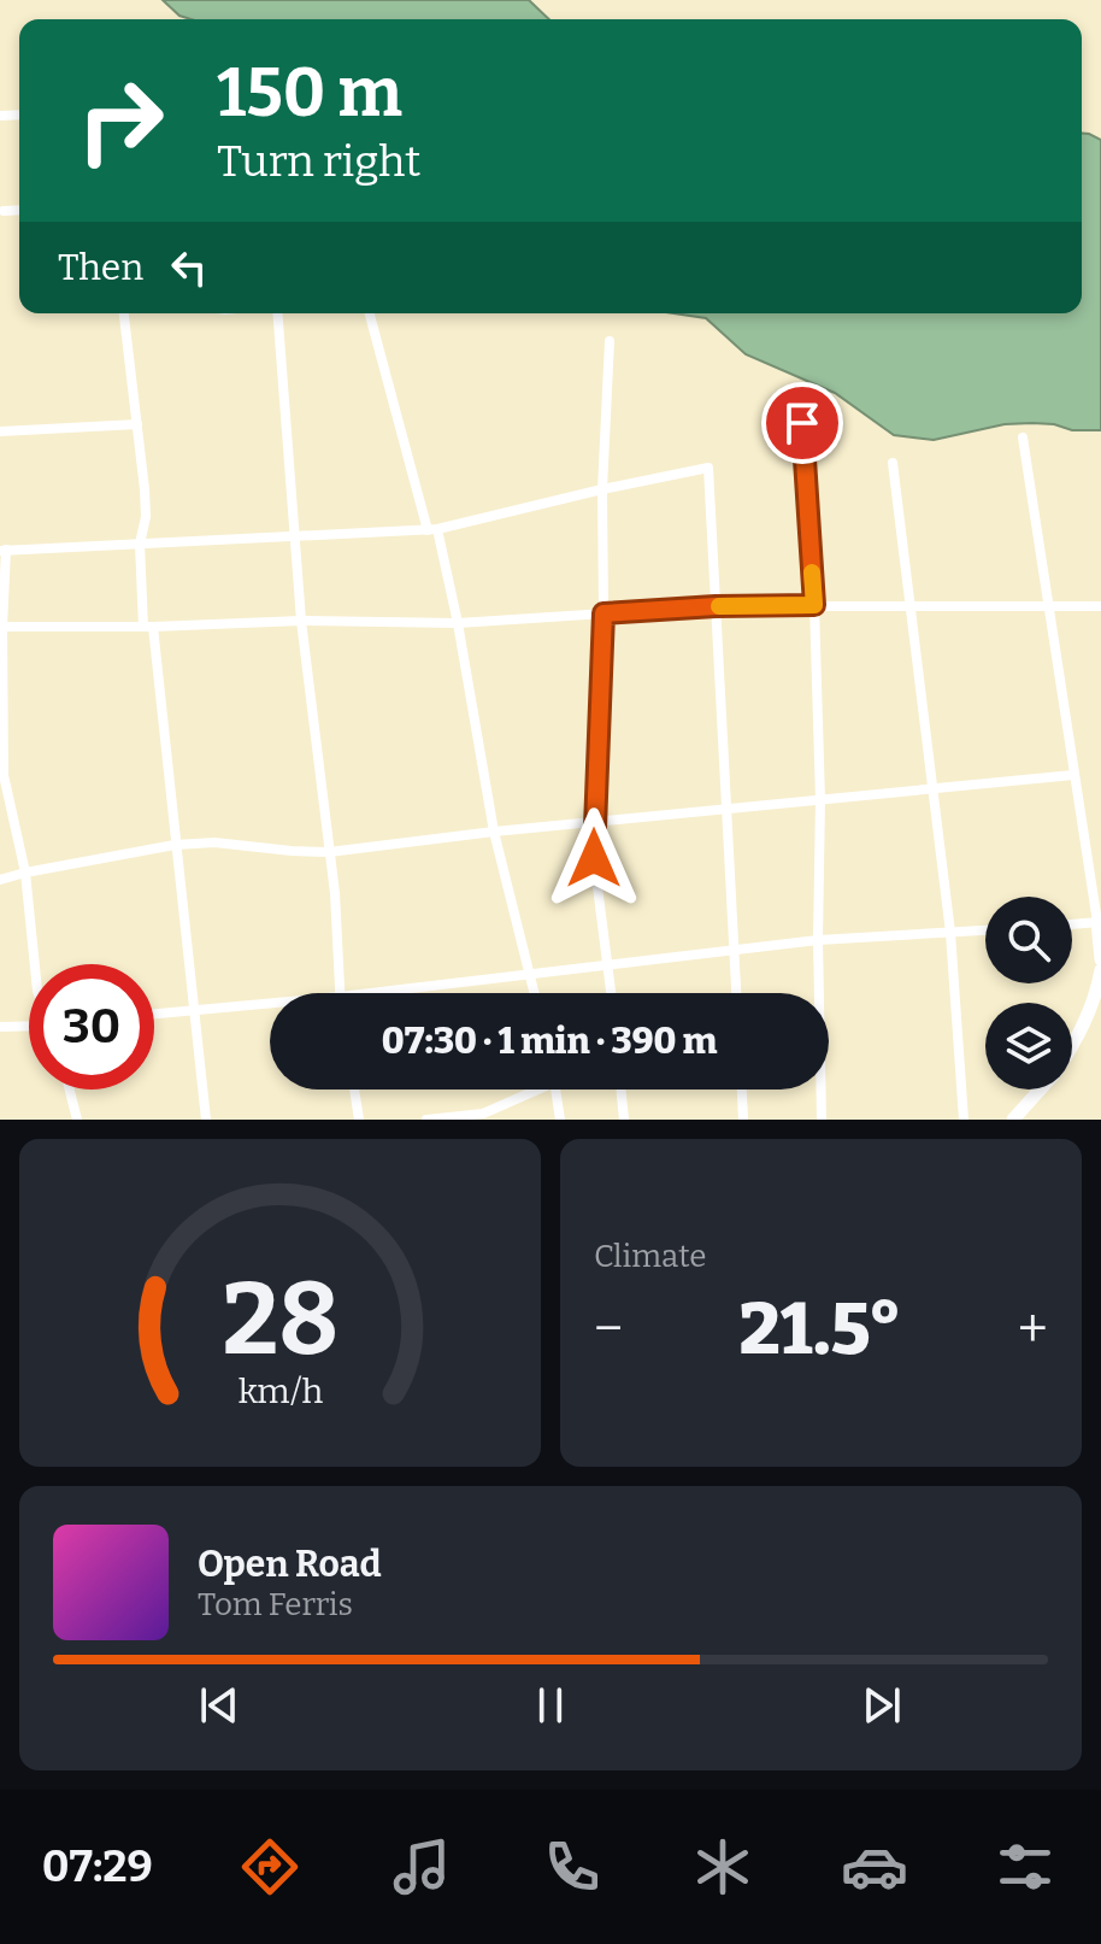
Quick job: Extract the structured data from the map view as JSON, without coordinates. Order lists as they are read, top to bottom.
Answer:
{
  "page": {
    "turn": ["150 m", "Turn right"],
    "then": "Then",
    "limit": "30",
    "trip": "07:30 · 1 min · 390 m",
    "tile": "Climate",
    "heat": ["−", "21.5°", "+"],
    "song": ["Open Road", "Tom Ferris"],
    "tabs": "07:29",
    "gauge": ["28", "km/h"]
  }
}
